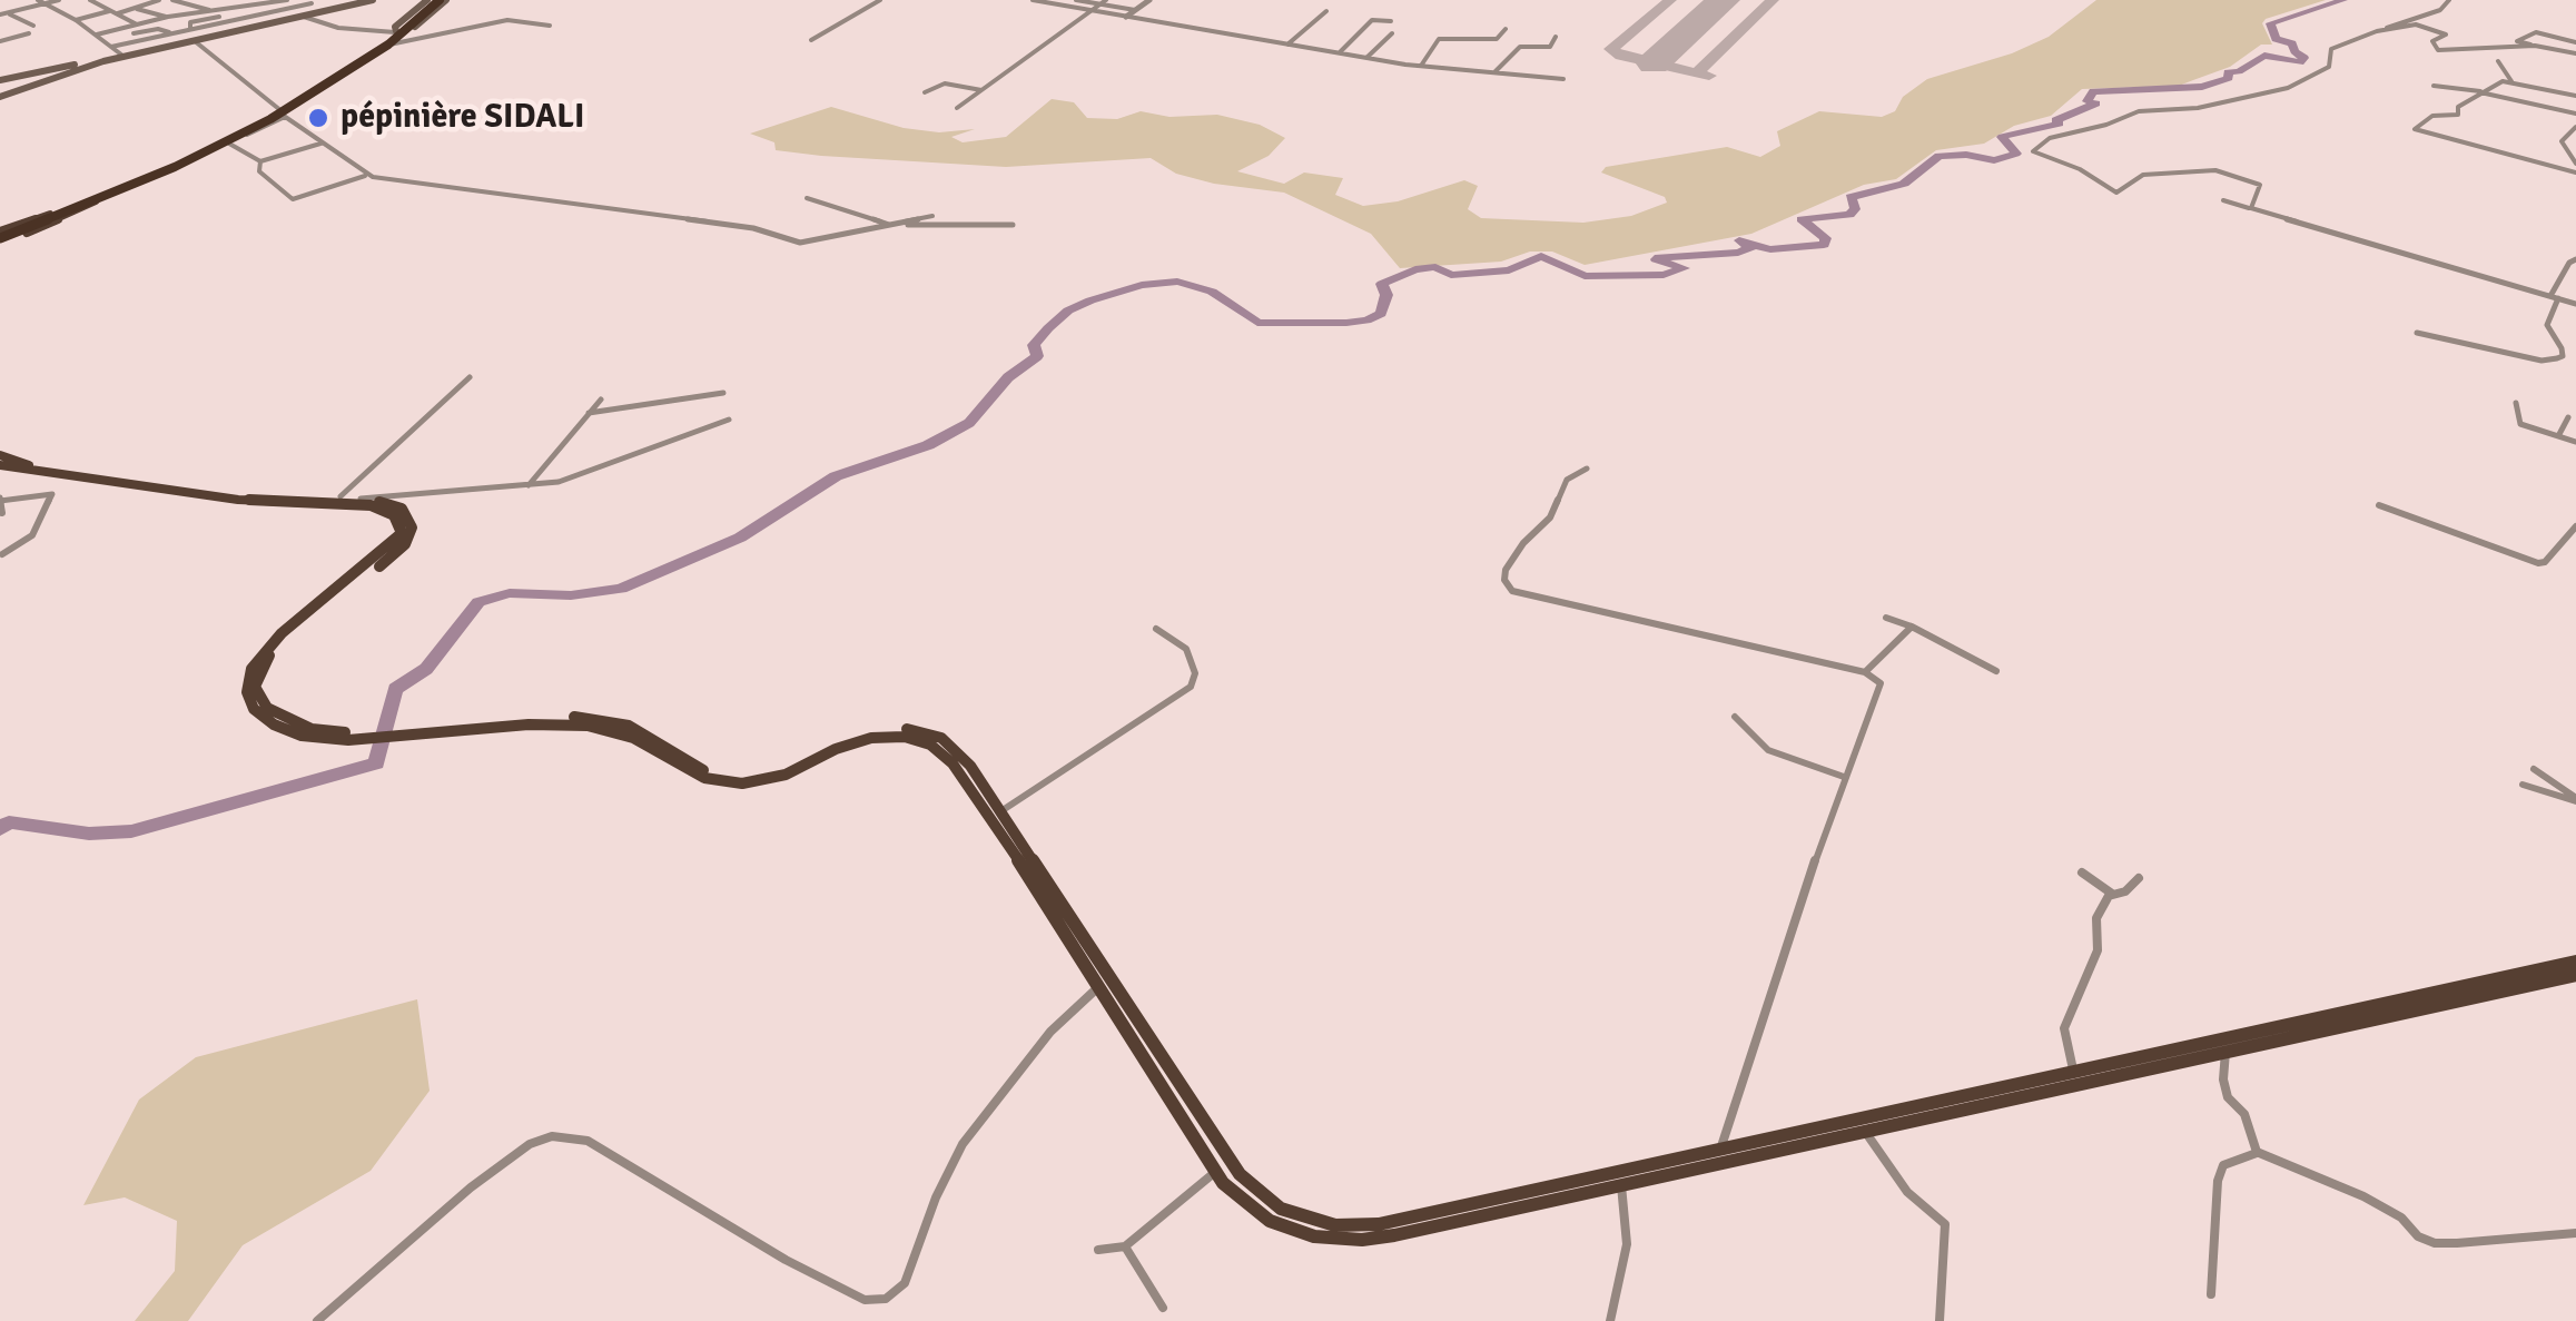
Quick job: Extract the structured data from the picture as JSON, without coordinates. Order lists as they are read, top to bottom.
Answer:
{
  "places": ["pépinière SIDALI"]
}
